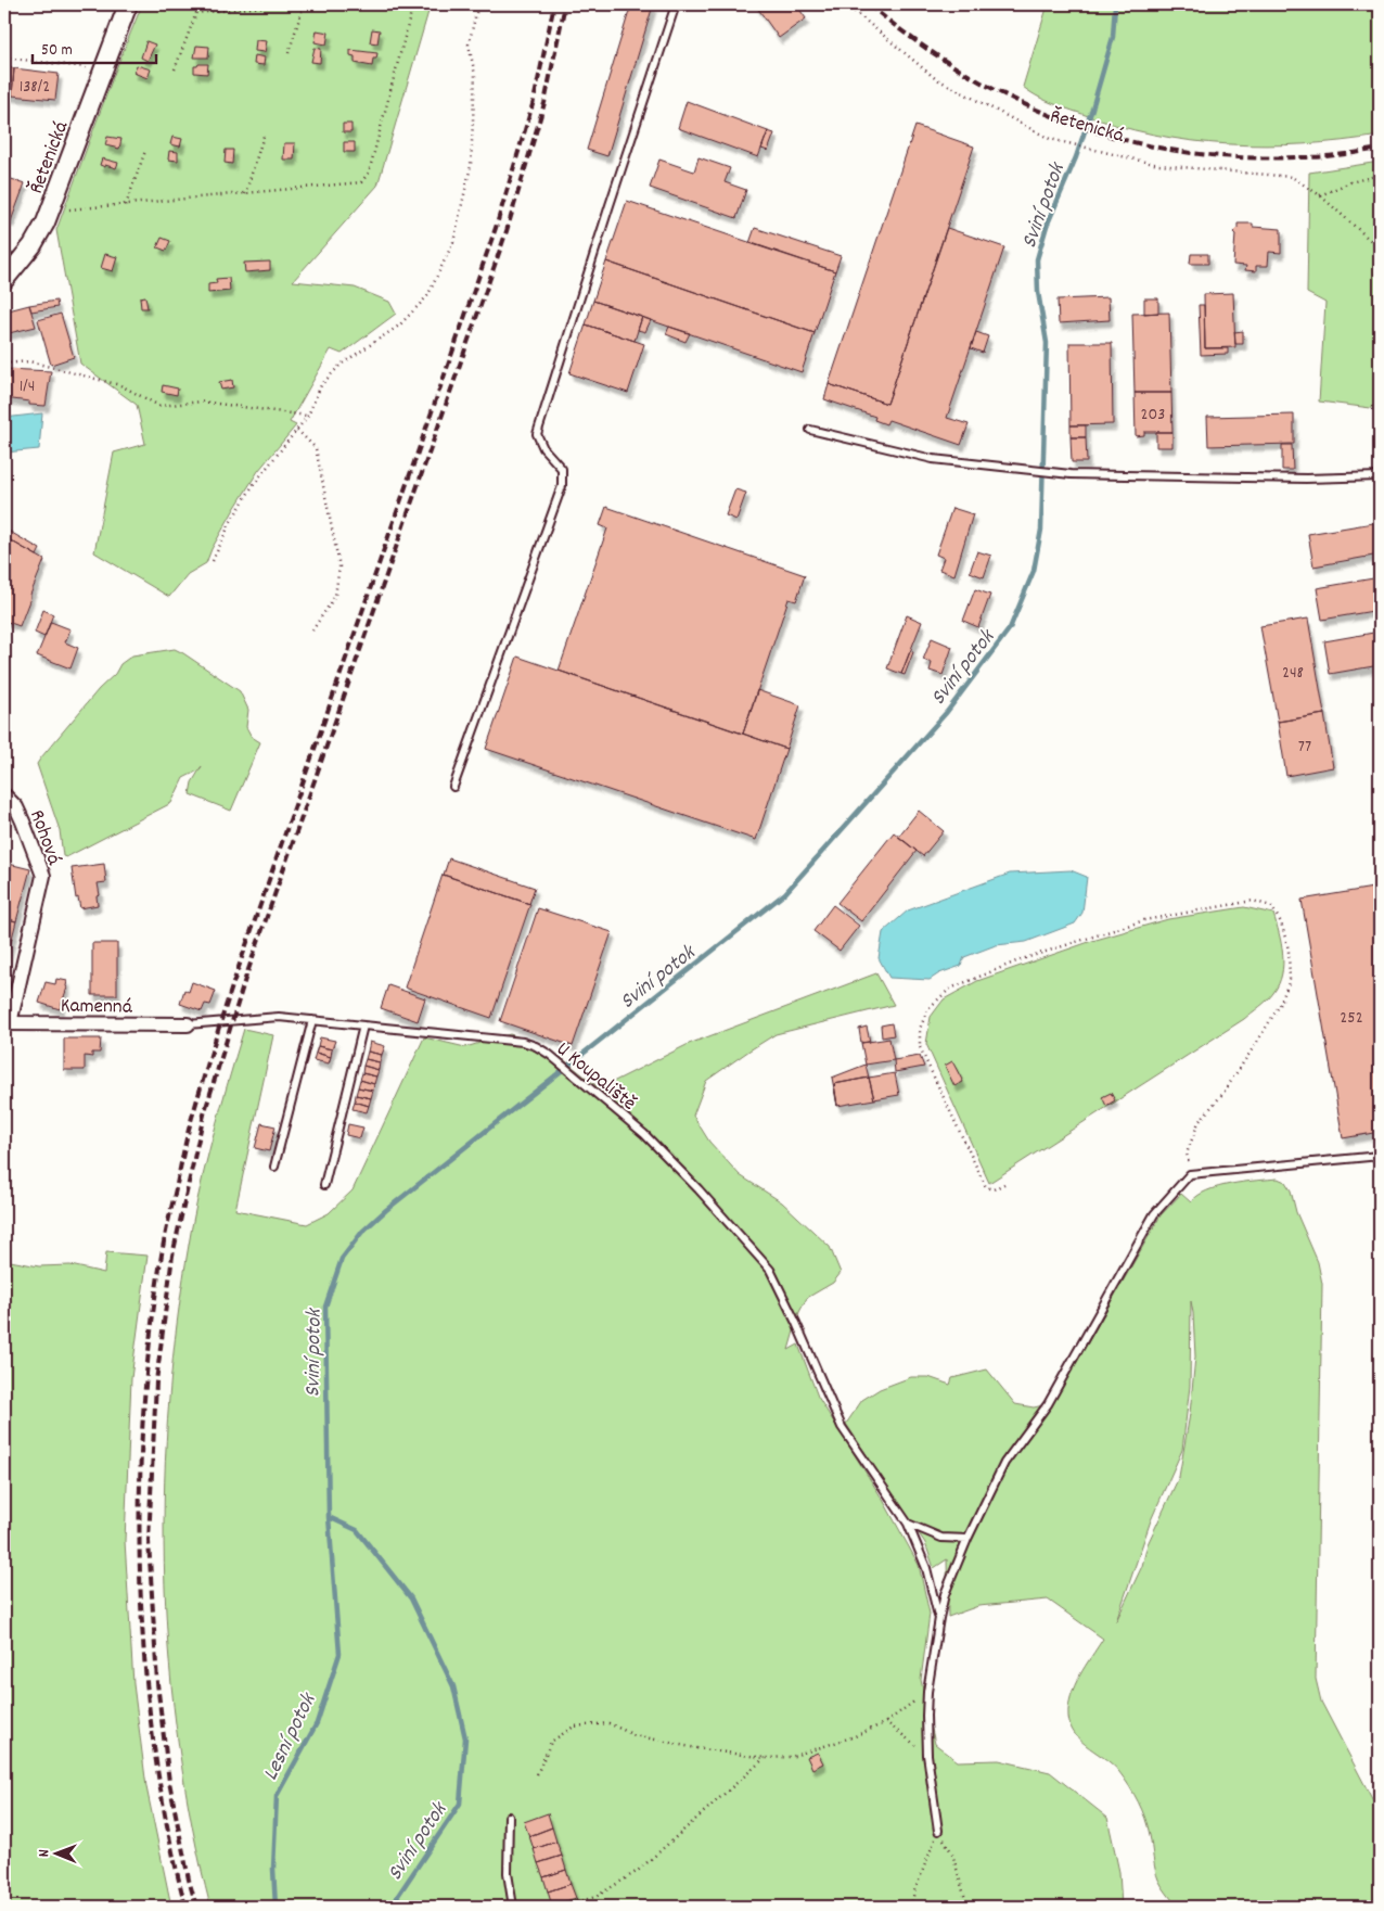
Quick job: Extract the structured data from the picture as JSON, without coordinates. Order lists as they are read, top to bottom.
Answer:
{
  "streets": {
    "street": ["Řetenická", "Rohová", "Kamenná"],
    "lane": ["U Koupaliště"]
  },
  "crossings": [
    ["Rohová", "Kamenná"],
    ["Kamenná", "U Koupaliště"]
  ],
  "water": ["Sviní potok", "Lesní potok"],
  "house_numbers": [
    "138/2",
    "1/4",
    "203",
    "248",
    "77",
    "252"
  ],
  "scale_bar": "50 m",
  "north": "left"
}
